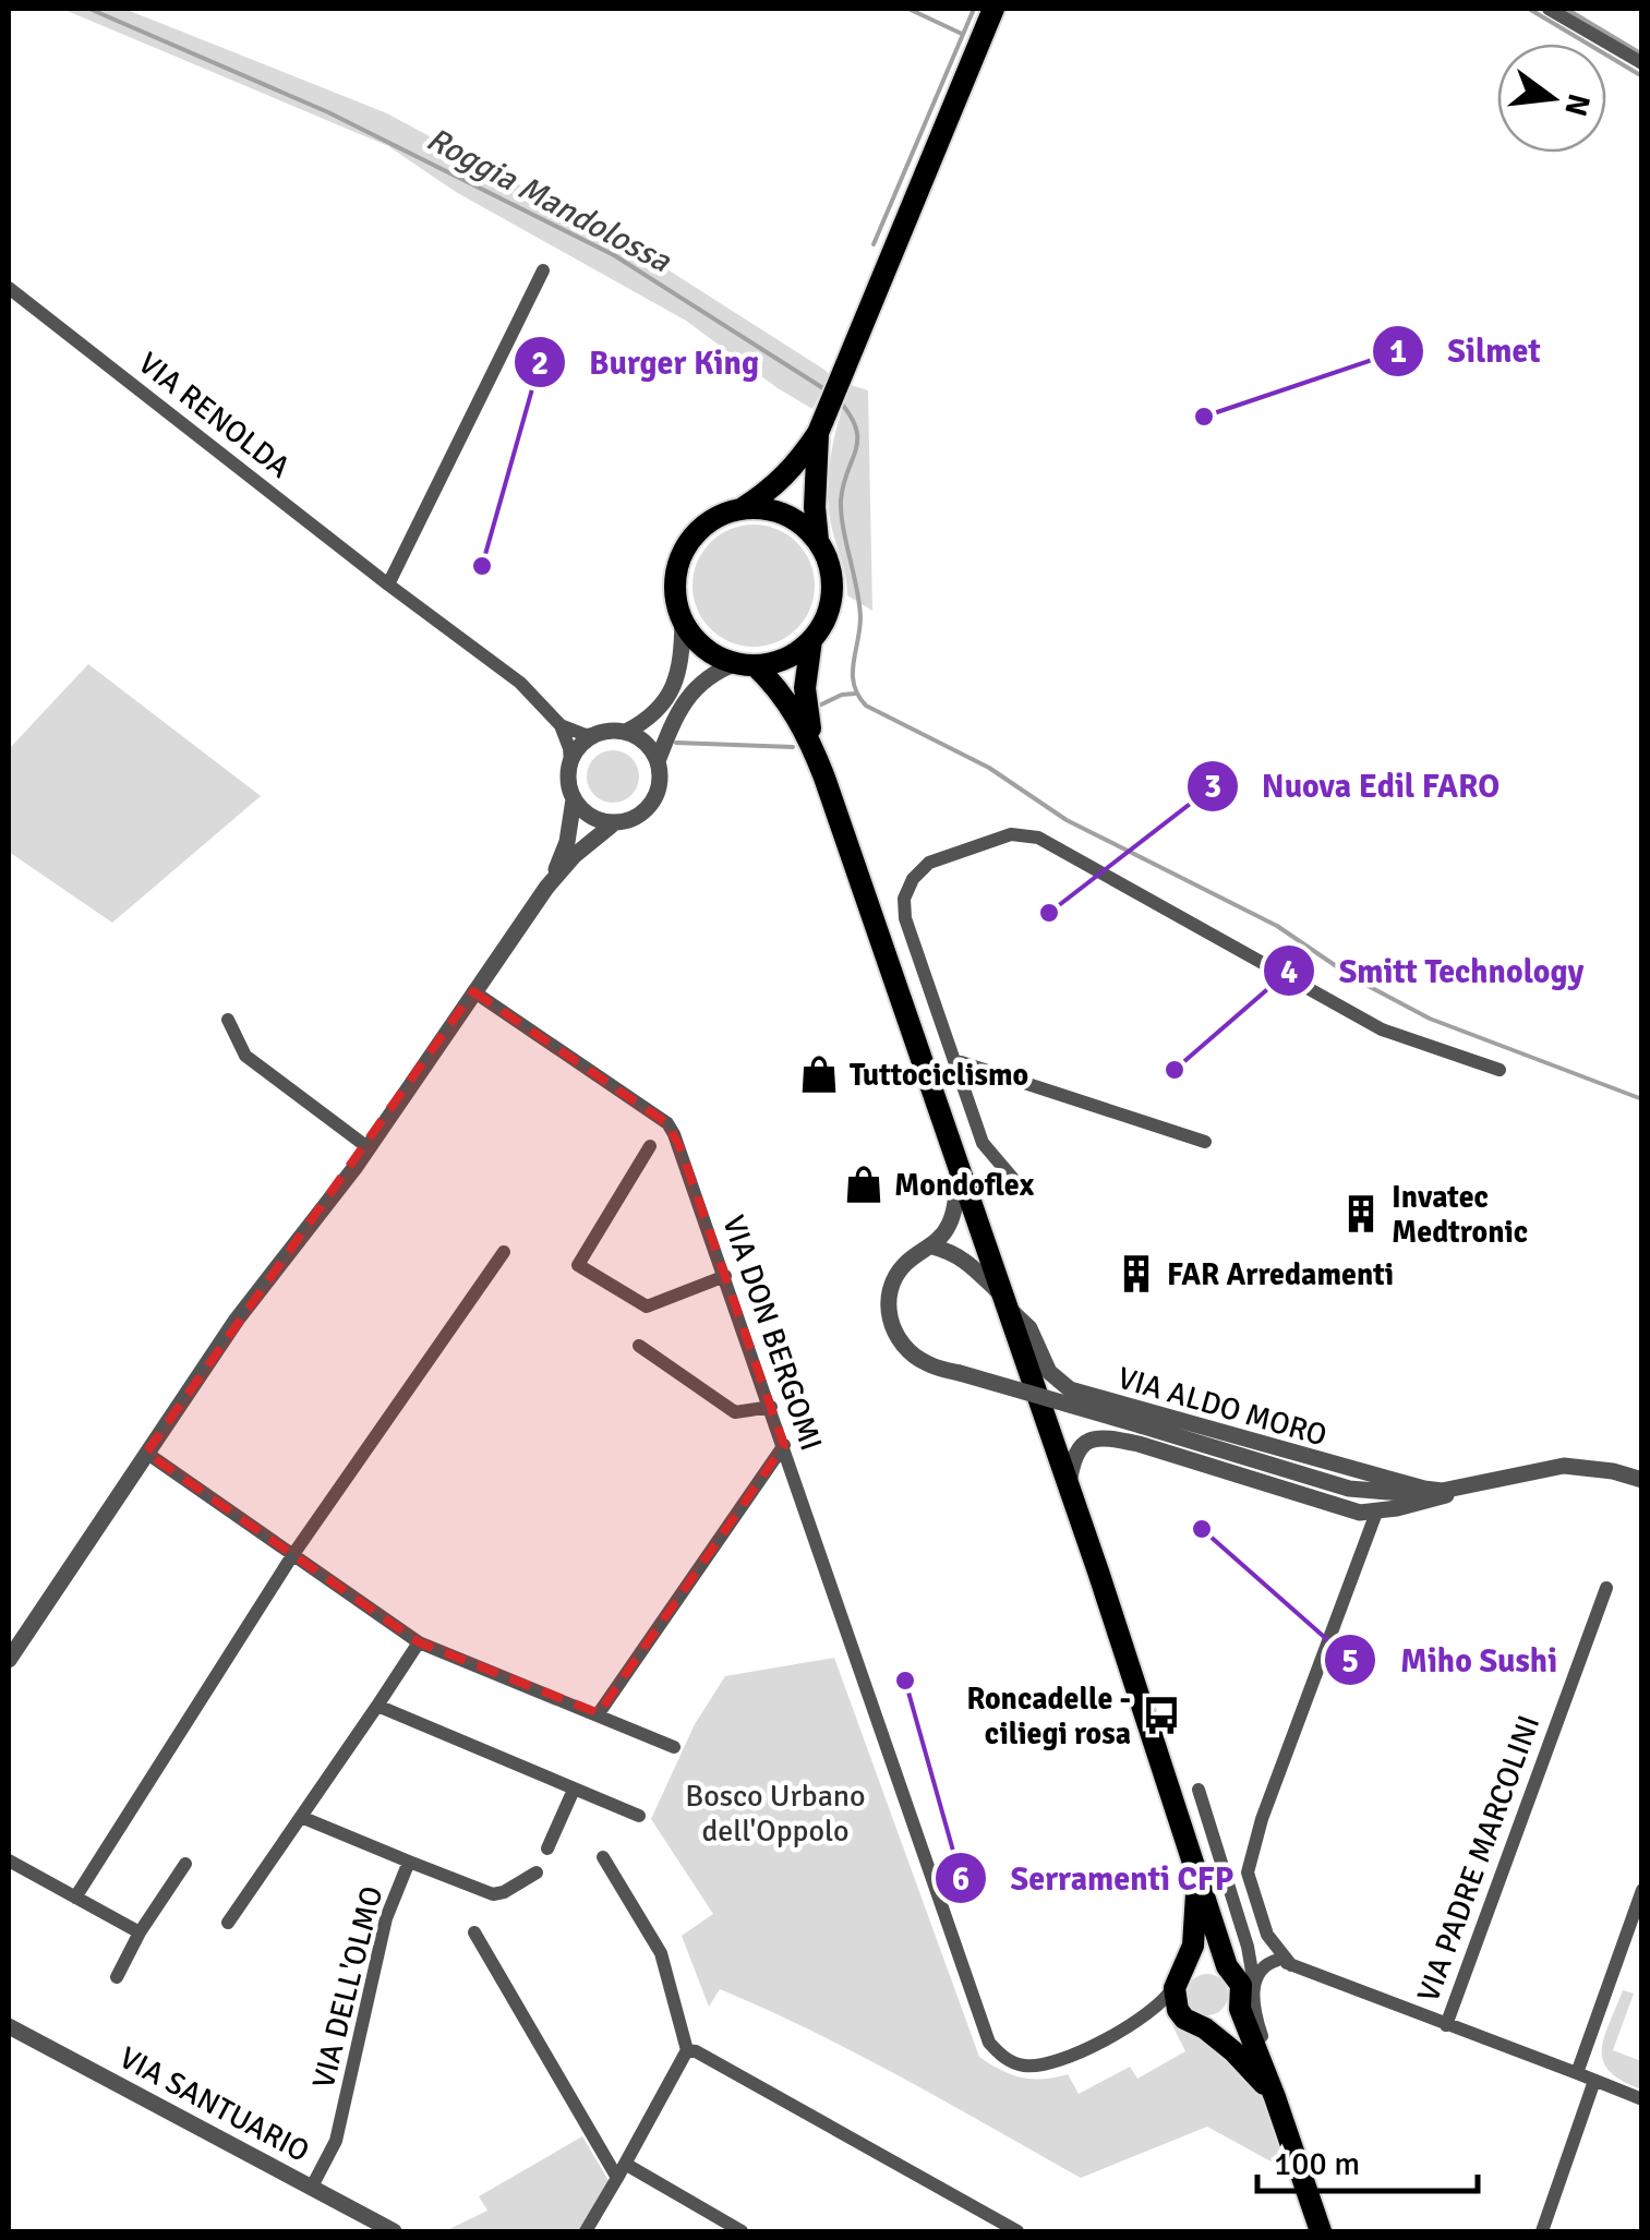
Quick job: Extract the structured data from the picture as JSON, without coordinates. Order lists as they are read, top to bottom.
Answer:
{
  "streets": {
    "street": [
      "VIA RENOLDA",
      "VIA DON BERGOMI",
      "VIA ALDO MORO",
      "VIA PADRE MARCOLINI",
      "VIA DELL'OLMO",
      "VIA SANTUARIO"
    ]
  },
  "crossings": [
    ["VIA DELL'OLMO", "VIA SANTUARIO"]
  ],
  "water": ["Roggia Mandolossa"],
  "parks": ["Bosco Urbano dell'Oppolo"],
  "places": {
    "other": [
      "Silmet",
      "Burger King",
      "Nuova Edil FARO",
      "Smitt Technology",
      "Miho Sushi",
      "Serramenti CFP"
    ],
    "shop": ["Tuttociclismo", "Mondoflex"],
    "building": ["Invatec Medtronic", "FAR Arredamenti"],
    "bus stop": ["Roncadelle - ciliegi rosa"]
  },
  "scale_bar": "100 m",
  "north": "right"
}
